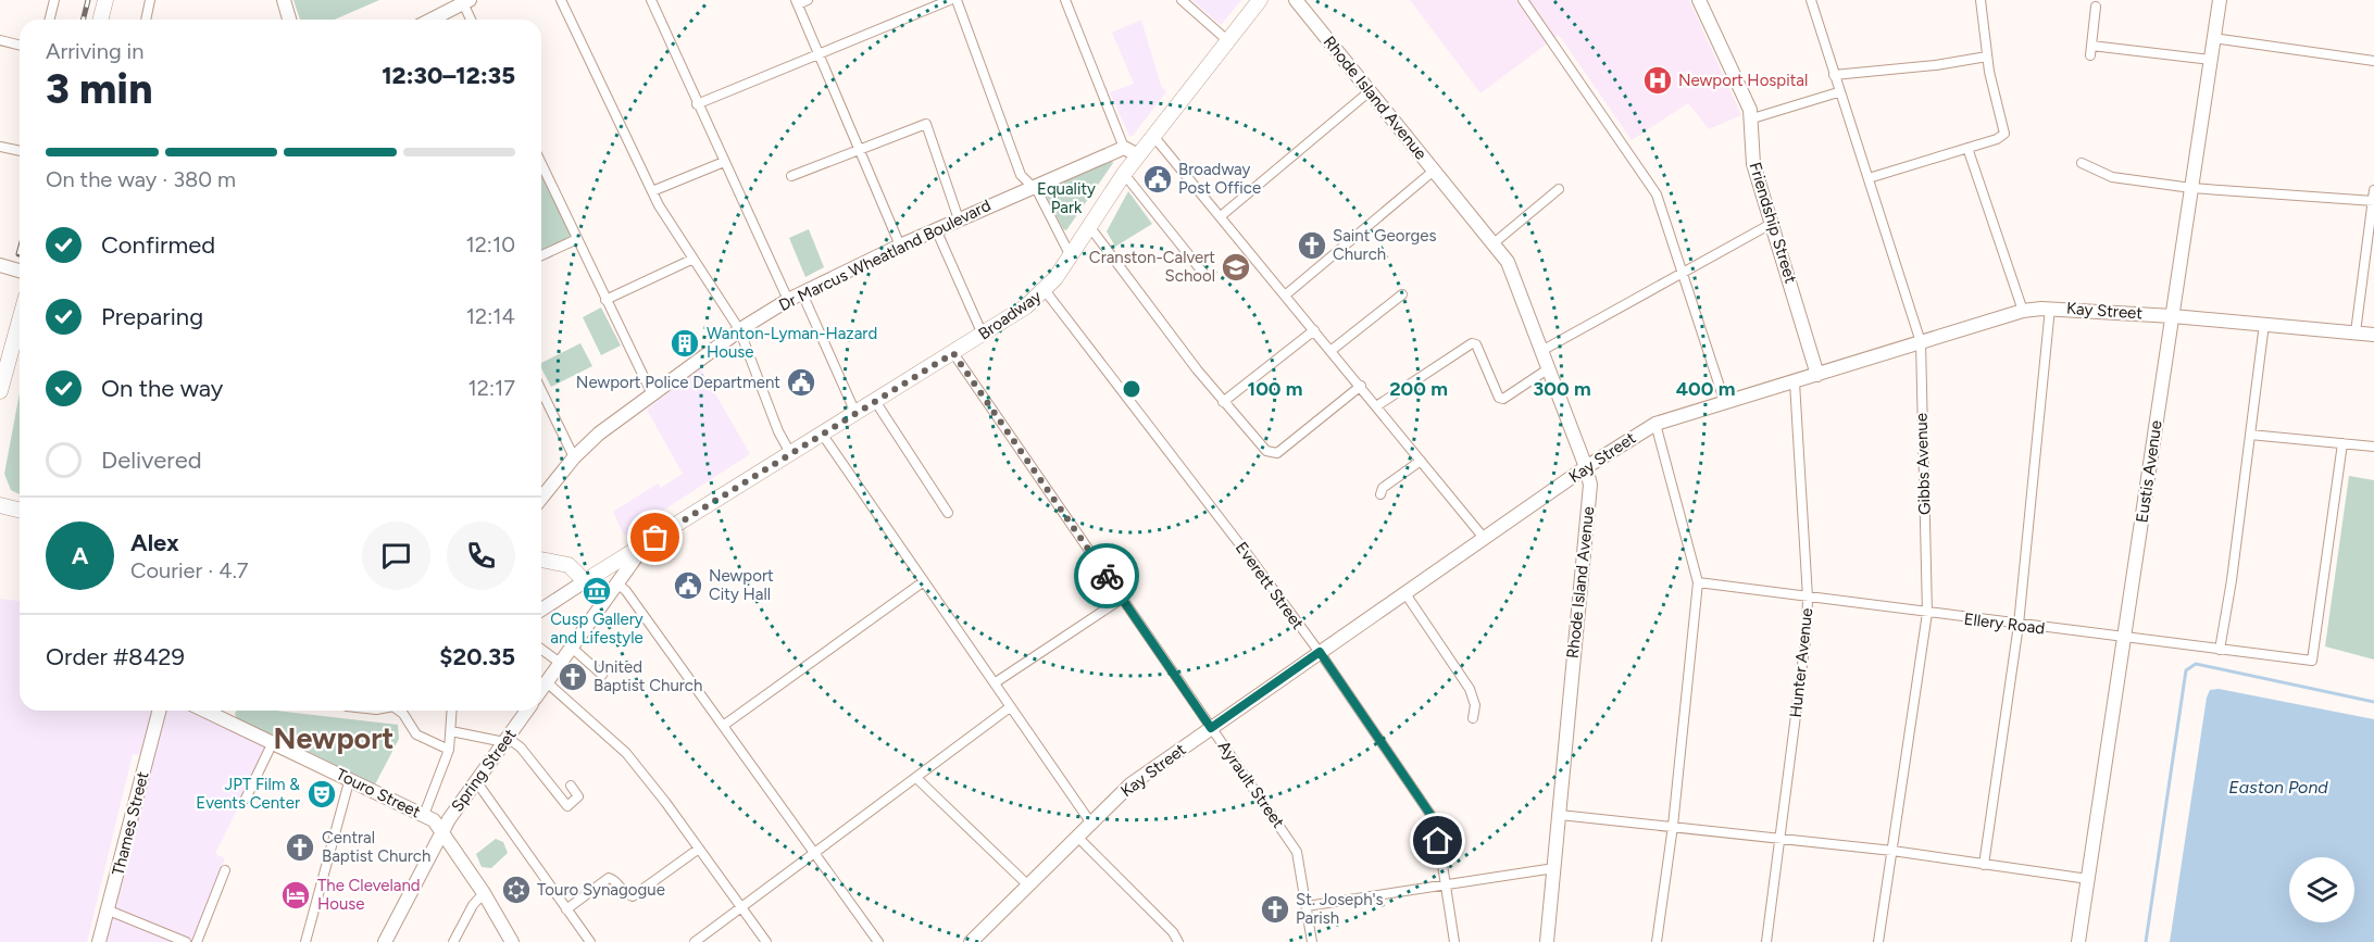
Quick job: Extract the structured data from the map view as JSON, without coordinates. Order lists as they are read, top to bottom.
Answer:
{
  "streets": {
    "main road": ["Broadway"],
    "street": [
      "Rhode Island Avenue",
      "Friendship Street",
      "Dr Marcus Wheatland Boulevard",
      "Kay Street",
      "Gibbs Avenue",
      "Eustis Avenue",
      "Everett Street",
      "Ellery Road",
      "Hunter Avenue",
      "Spring Street",
      "Ayrault Street",
      "Touro Street",
      "Thames Street"
    ]
  },
  "crossings": [
    ["Rhode Island Avenue", "Kay Street"],
    ["Friendship Street", "Kay Street"],
    ["Dr Marcus Wheatland Boulevard", "Broadway"],
    ["Kay Street", "Gibbs Avenue"],
    ["Kay Street", "Eustis Avenue"],
    ["Kay Street", "Everett Street"],
    ["Kay Street", "Hunter Avenue"],
    ["Kay Street", "Ayrault Street"],
    ["Broadway", "Everett Street"],
    ["Broadway", "Ayrault Street"],
    ["Gibbs Avenue", "Ellery Road"],
    ["Eustis Avenue", "Ellery Road"],
    ["Ellery Road", "Hunter Avenue"],
    ["Spring Street", "Touro Street"]
  ],
  "districts": ["Newport"],
  "water": ["Easton Pond"],
  "parks": ["Equality Park"],
  "places": {
    "hospital": ["Newport Hospital"],
    "public building": ["Broadway Post Office", "Newport Police Department", "Newport City Hall"],
    "church": [
      "Saint Georges Church",
      "United Baptist Church",
      "Central Baptist Church",
      "St. Joseph's Parish"
    ],
    "school or university": ["Cranston-Calvert School"],
    "building": ["Wanton-Lyman-Hazard House"],
    "museum": ["Cusp Gallery and Lifestyle"],
    "theatre": ["JPT Film & Events Center"],
    "synagogue": ["Touro Synagogue"],
    "hotel": ["The Cleveland House"]
  },
  "page": {
    "heading": ["3 min", "Arriving in", "12:30–12:35"],
    "panel": [
      "Alex",
      "Courier · 4.7",
      "Order #8429",
      "$20.35"
    ],
    "bar": "On the way · 380 m",
    "list": [
      ["Confirmed", "12:10"],
      ["Preparing", "12:14"],
      ["On the way", "12:17"],
      "Delivered"
    ],
    "round": "A"
  },
  "rings": [
    "100 m",
    "200 m",
    "300 m",
    "400 m"
  ]
}
